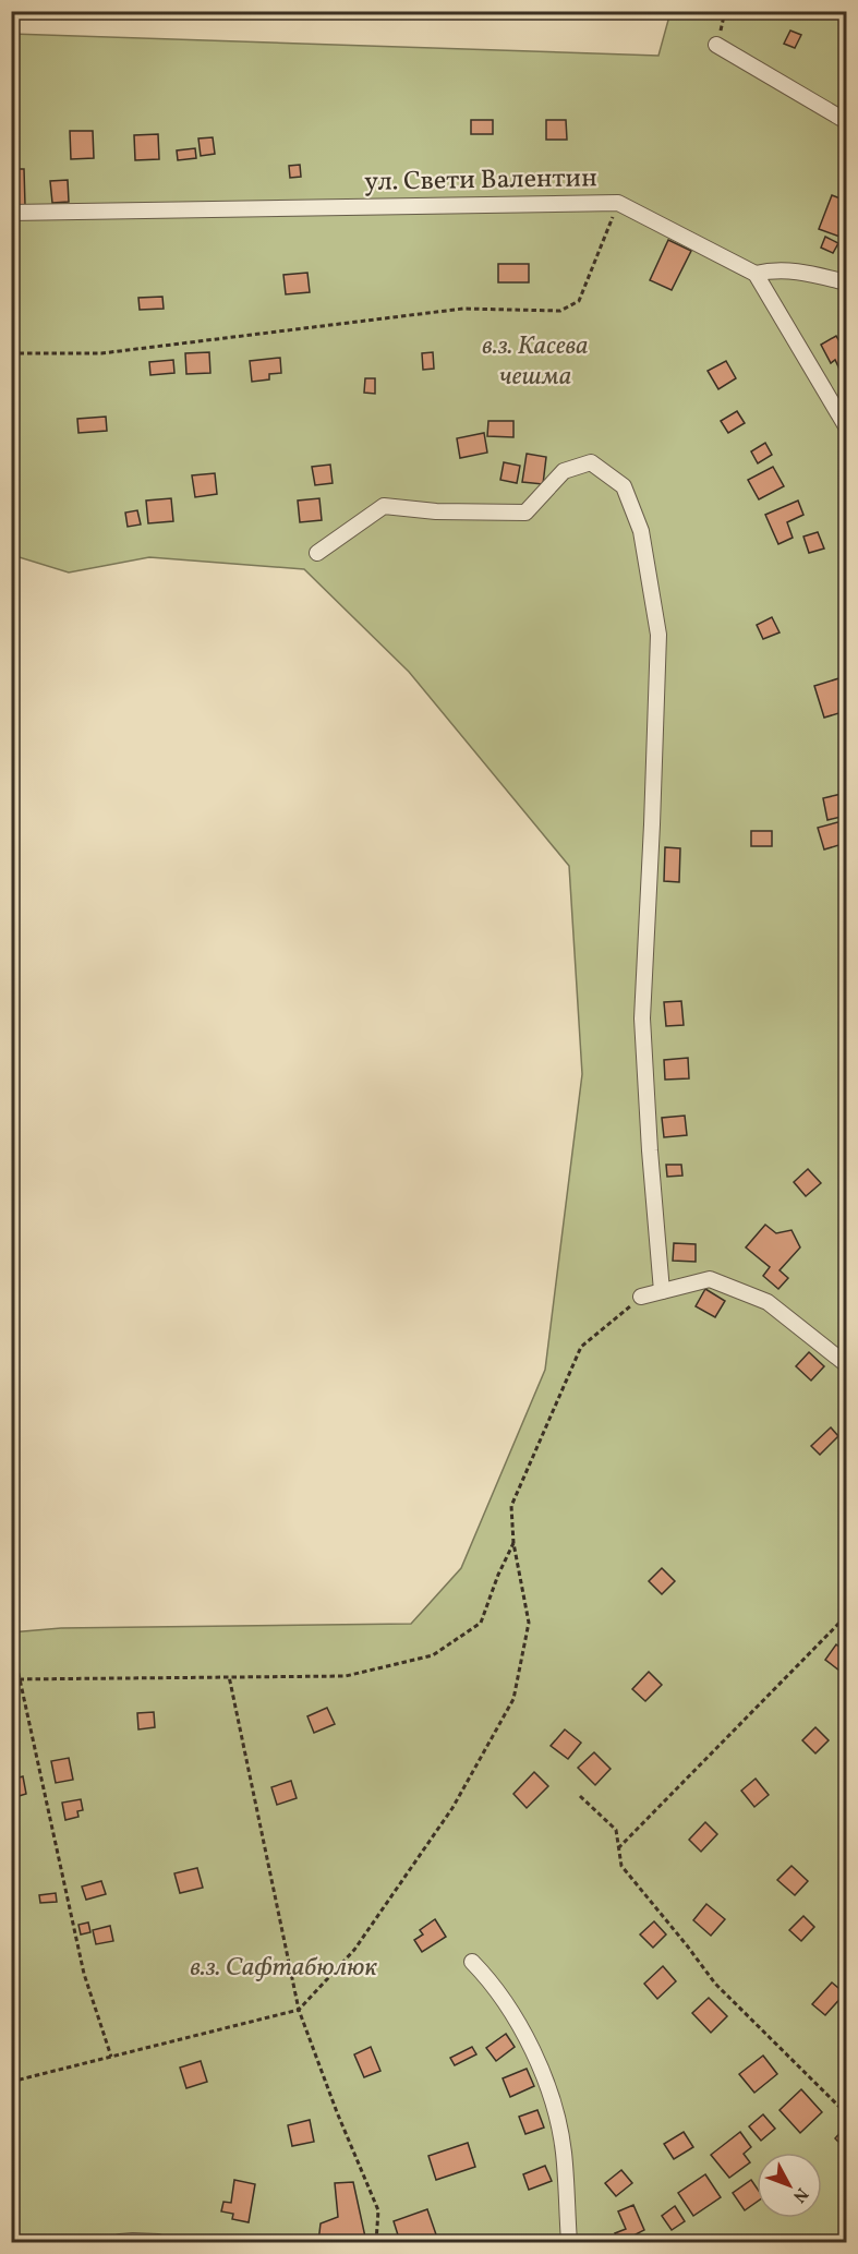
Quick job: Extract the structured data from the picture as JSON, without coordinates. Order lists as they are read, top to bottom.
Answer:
{
  "streets": {
    "street": ["ул. Свети Валентин"]
  },
  "parks": ["в.з. Касева чешма", "в.з. Сафтабюлюк"],
  "north": "bottom right"
}
